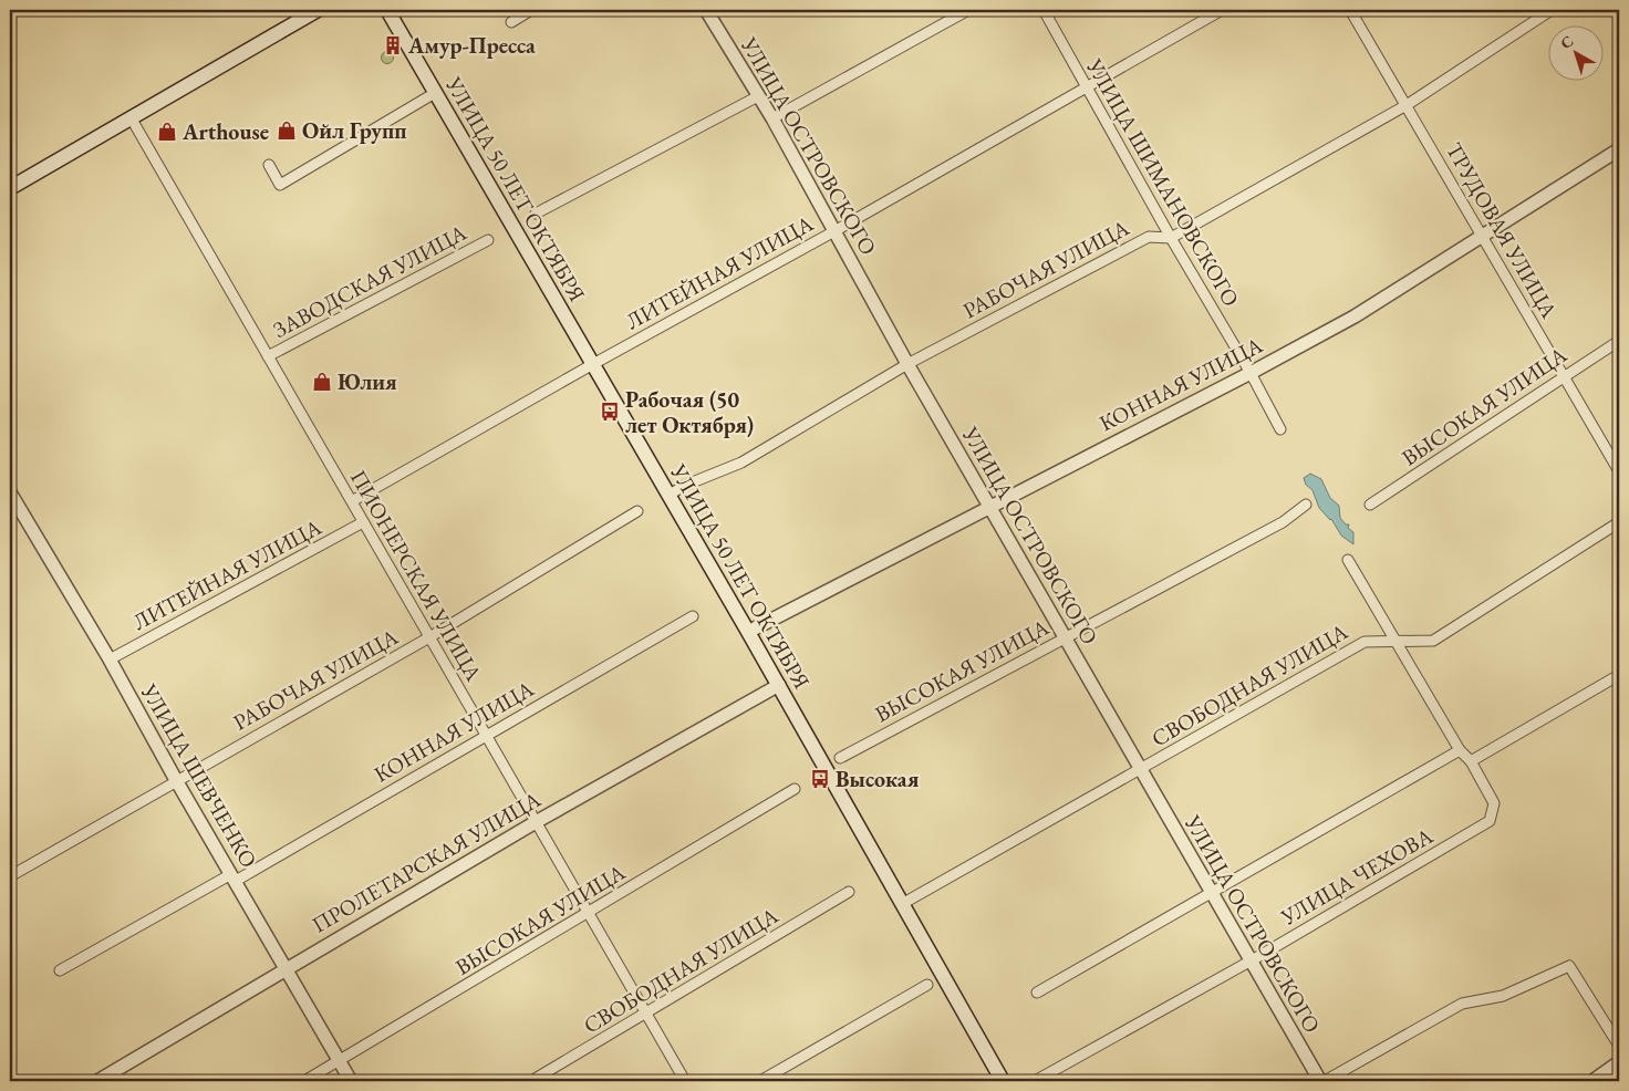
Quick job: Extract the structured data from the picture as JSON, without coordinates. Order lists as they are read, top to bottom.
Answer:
{
  "streets": {
    "main road": ["УЛИЦА 50 ЛЕТ ОКТЯБРЯ"],
    "street": [
      "УЛИЦА ОСТРОВСКОГО",
      "УЛИЦА ШИМАНОВСКОГО",
      "ТРУДОВАЯ УЛИЦА",
      "РАБОЧАЯ УЛИЦА",
      "ЛИТЕЙНАЯ УЛИЦА",
      "ЗАВОДСКАЯ УЛИЦА",
      "КОННАЯ УЛИЦА",
      "ВЫСОКАЯ УЛИЦА",
      "ПИОНЕРСКАЯ УЛИЦА",
      "СВОБОДНАЯ УЛИЦА",
      "УЛИЦА ШЕВЧЕНКО",
      "ПРОЛЕТАРСКАЯ УЛИЦА",
      "УЛИЦА ЧЕХОВА"
    ]
  },
  "crossings": [
    ["УЛИЦА ОСТРОВСКОГО", "РАБОЧАЯ УЛИЦА"],
    ["УЛИЦА ОСТРОВСКОГО", "ЛИТЕЙНАЯ УЛИЦА"],
    ["УЛИЦА ОСТРОВСКОГО", "КОННАЯ УЛИЦА"],
    ["УЛИЦА ОСТРОВСКОГО", "ВЫСОКАЯ УЛИЦА"],
    ["УЛИЦА ОСТРОВСКОГО", "СВОБОДНАЯ УЛИЦА"],
    ["УЛИЦА ОСТРОВСКОГО", "УЛИЦА ЧЕХОВА"],
    ["УЛИЦА ШИМАНОВСКОГО", "РАБОЧАЯ УЛИЦА"],
    ["УЛИЦА ШИМАНОВСКОГО", "ЛИТЕЙНАЯ УЛИЦА"],
    ["УЛИЦА ШИМАНОВСКОГО", "КОННАЯ УЛИЦА"],
    ["УЛИЦА 50 ЛЕТ ОКТЯБРЯ", "РАБОЧАЯ УЛИЦА"],
    ["УЛИЦА 50 ЛЕТ ОКТЯБРЯ", "ЛИТЕЙНАЯ УЛИЦА"],
    ["УЛИЦА 50 ЛЕТ ОКТЯБРЯ", "КОННАЯ УЛИЦА"],
    ["УЛИЦА 50 ЛЕТ ОКТЯБРЯ", "СВОБОДНАЯ УЛИЦА"],
    ["УЛИЦА 50 ЛЕТ ОКТЯБРЯ", "ПРОЛЕТАРСКАЯ УЛИЦА"],
    ["ТРУДОВАЯ УЛИЦА", "РАБОЧАЯ УЛИЦА"],
    ["ТРУДОВАЯ УЛИЦА", "КОННАЯ УЛИЦА"],
    ["ТРУДОВАЯ УЛИЦА", "ВЫСОКАЯ УЛИЦА"],
    ["РАБОЧАЯ УЛИЦА", "ПИОНЕРСКАЯ УЛИЦА"],
    ["РАБОЧАЯ УЛИЦА", "УЛИЦА ШЕВЧЕНКО"],
    ["ЛИТЕЙНАЯ УЛИЦА", "ПИОНЕРСКАЯ УЛИЦА"],
    ["ЛИТЕЙНАЯ УЛИЦА", "УЛИЦА ШЕВЧЕНКО"],
    ["ЗАВОДСКАЯ УЛИЦА", "ПИОНЕРСКАЯ УЛИЦА"],
    ["КОННАЯ УЛИЦА", "ПИОНЕРСКАЯ УЛИЦА"],
    ["КОННАЯ УЛИЦА", "УЛИЦА ШЕВЧЕНКО"],
    ["ВЫСОКАЯ УЛИЦА", "ПИОНЕРСКАЯ УЛИЦА"],
    ["ВЫСОКАЯ УЛИЦА", "УЛИЦА ШЕВЧЕНКО"],
    ["ПИОНЕРСКАЯ УЛИЦА", "СВОБОДНАЯ УЛИЦА"],
    ["ПИОНЕРСКАЯ УЛИЦА", "ПРОЛЕТАРСКАЯ УЛИЦА"],
    ["СВОБОДНАЯ УЛИЦА", "УЛИЦА ЧЕХОВА"],
    ["УЛИЦА ШЕВЧЕНКО", "ПРОЛЕТАРСКАЯ УЛИЦА"]
  ],
  "places": {
    "building": ["Амур-Пресса"],
    "shop": ["Ойл Групп", "Arthouse", "Юлия"],
    "bus stop": ["Рабочая (50 лет Октября)", "Высокая"]
  },
  "north": "top left"
}
